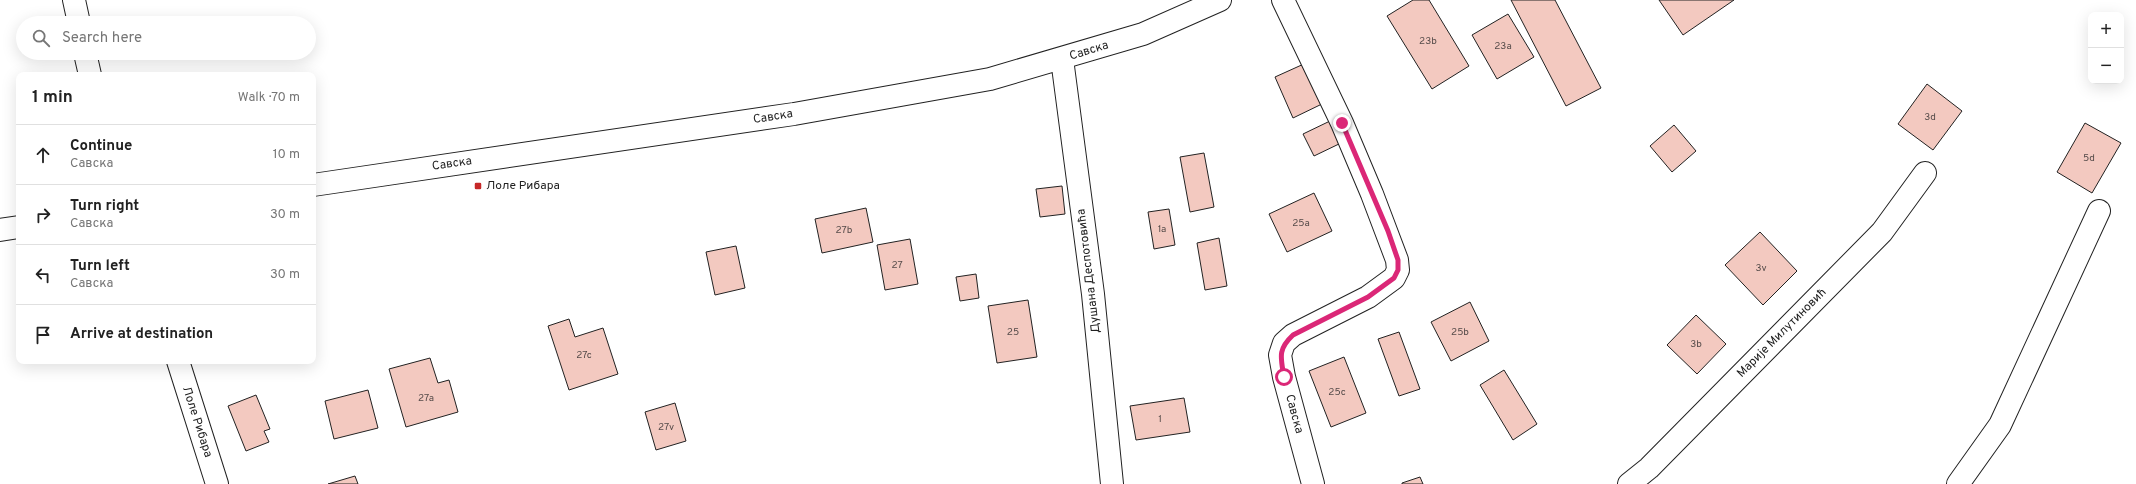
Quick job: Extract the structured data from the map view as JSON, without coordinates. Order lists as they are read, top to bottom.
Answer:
{
  "streets": {
    "street": [
      "Савска",
      "Душана Деспотовића",
      "Марије Милутиновић",
      "Лоле Рибара"
    ]
  },
  "crossings": [
    ["Савска", "Душана Деспотовића"]
  ],
  "places": {
    "transit": ["Лоле Рибара"]
  },
  "house_numbers": [
    "23b",
    "23a",
    "3d",
    "5d",
    "25a",
    "1a",
    "27b",
    "27",
    "3v",
    "25",
    "25b",
    "3b",
    "27c",
    "25c",
    "27a",
    "1",
    "27v"
  ],
  "page": {
    "map_buttons": ["+", "−"],
    "search": "Search here",
    "heading": ["1 min", "Walk · 70 m"],
    "list": [
      ["Continue", "Савска", "10 m"],
      ["Turn right", "Савска", "30 m"],
      ["Turn left", "Савска", "30 m"],
      "Arrive at destination"
    ]
  }
}
